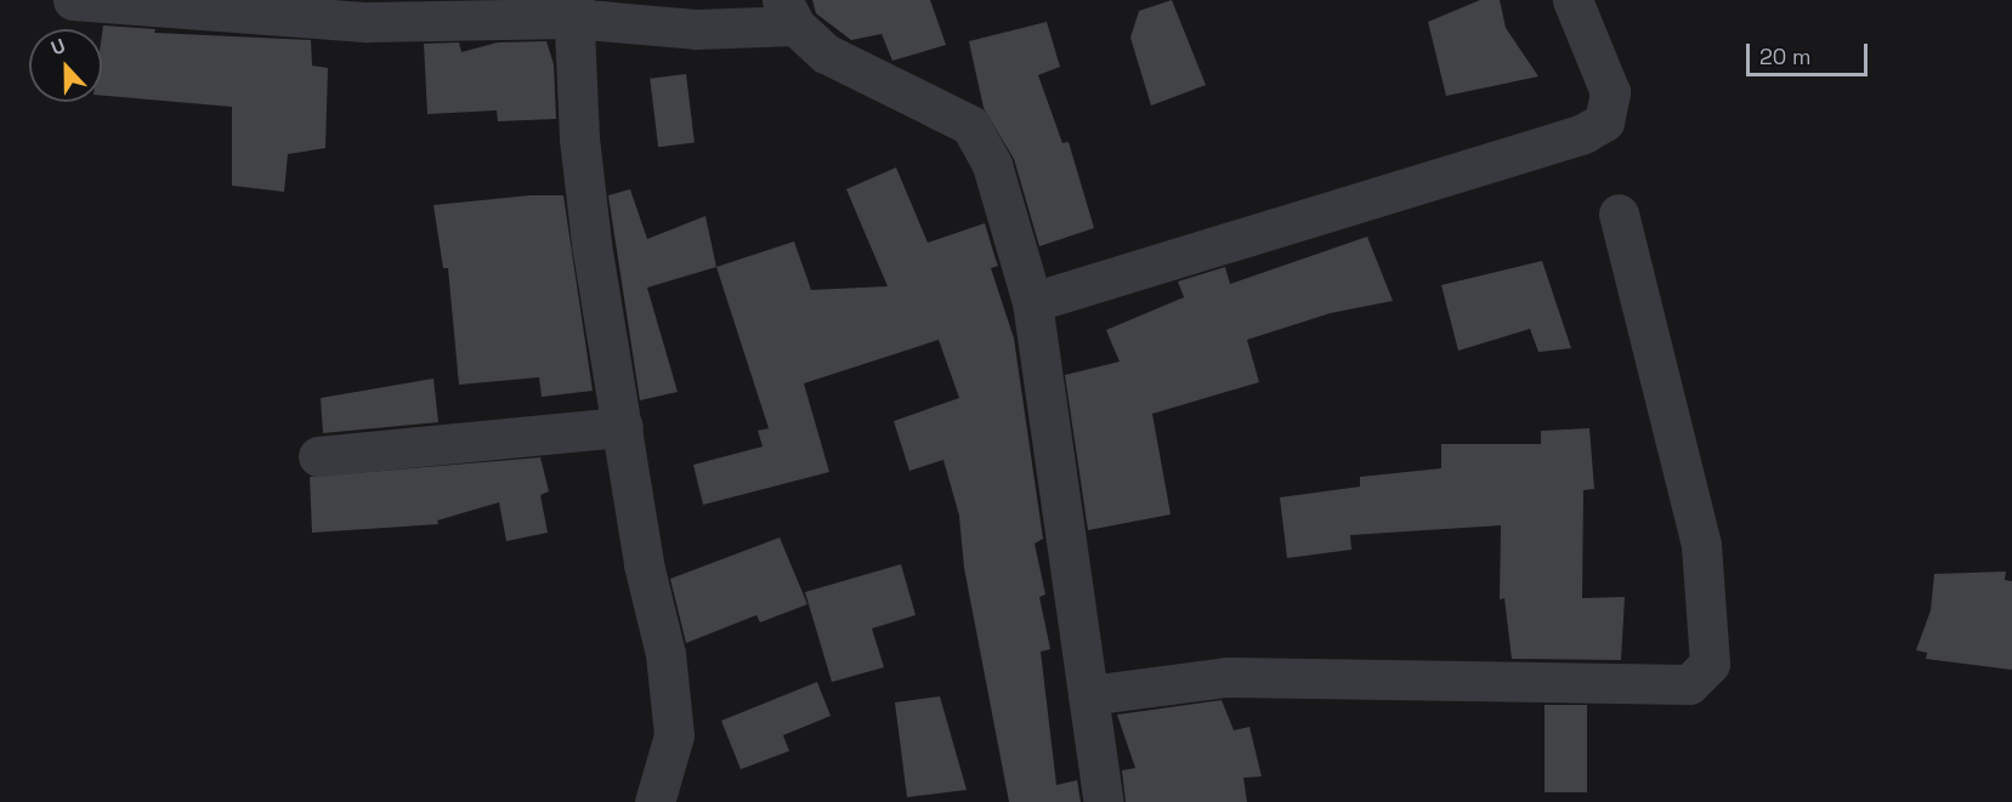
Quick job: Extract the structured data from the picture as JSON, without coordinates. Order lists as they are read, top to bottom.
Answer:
{
  "scale_bar": "20 m",
  "north": "top"
}
